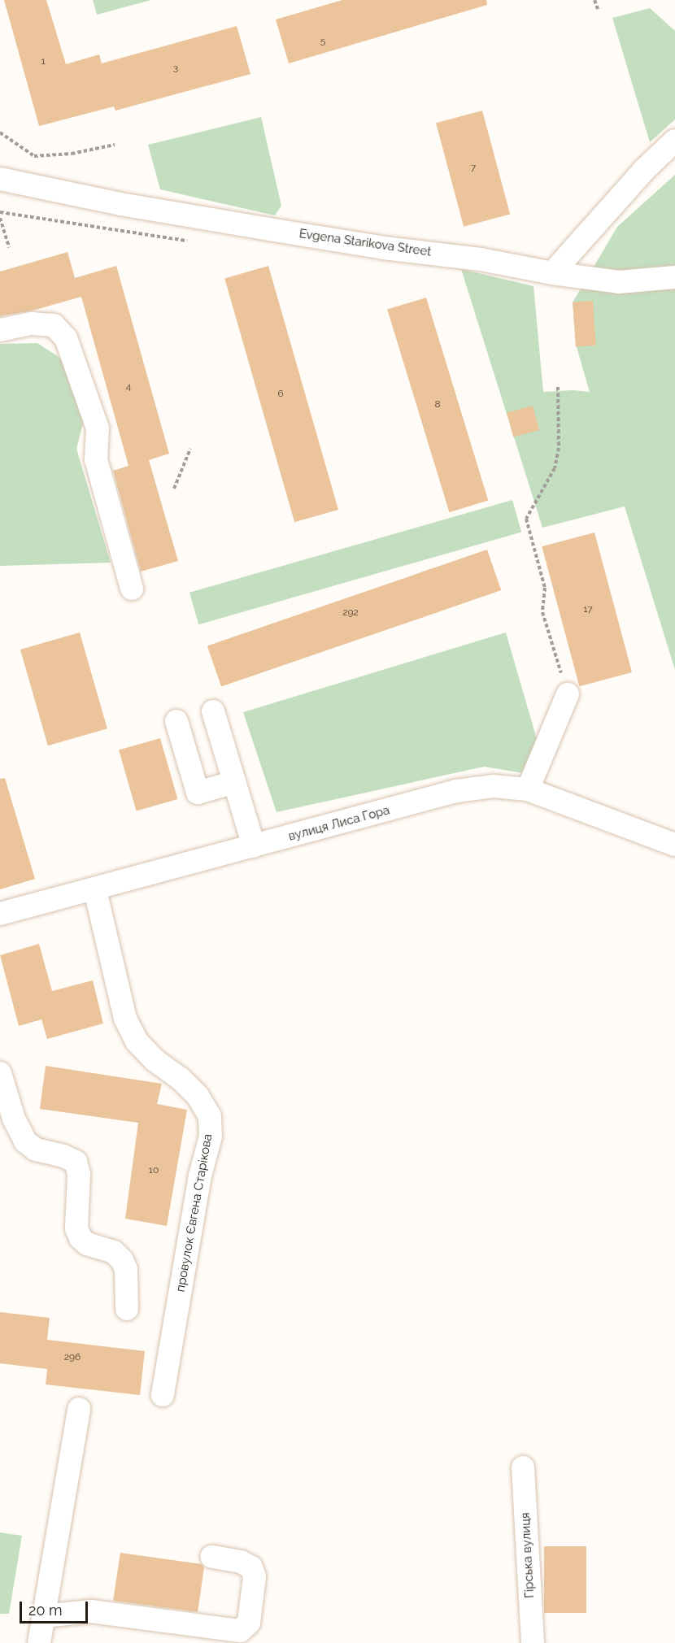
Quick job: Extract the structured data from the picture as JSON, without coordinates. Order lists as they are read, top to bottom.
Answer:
{
  "streets": {
    "street": [
      "Evgena Starikova Street",
      "вулиця Лиса Гора",
      "провулок Євгена Старікова",
      "Гірська вулиця"
    ]
  },
  "crossings": [
    ["вулиця Лиса Гора", "провулок Євгена Старікова"]
  ],
  "house_numbers": [
    "5",
    "1",
    "3",
    "7",
    "4",
    "6",
    "8",
    "17",
    "292",
    "10",
    "296"
  ],
  "scale_bar": "20 m"
}
